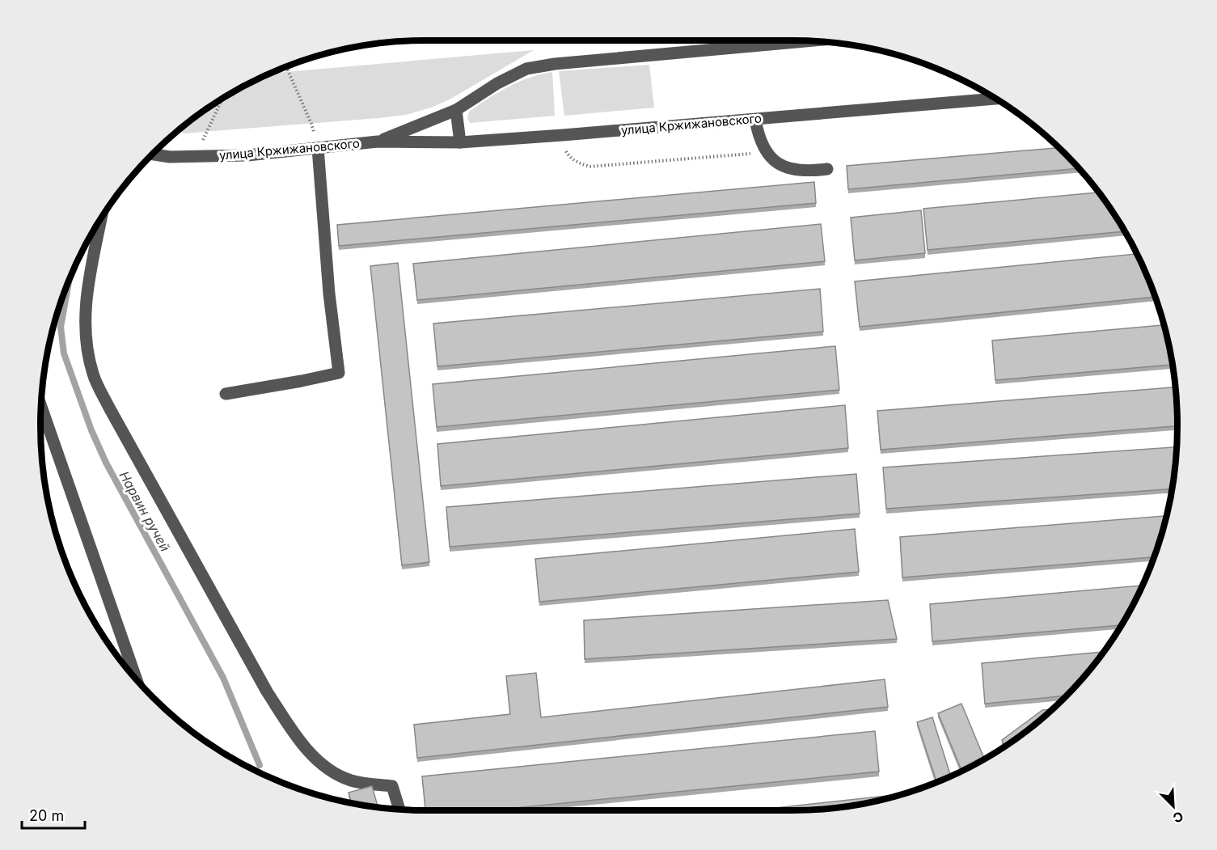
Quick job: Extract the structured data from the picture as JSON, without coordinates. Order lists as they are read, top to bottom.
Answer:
{
  "streets": {
    "street": ["улица Кржижановского"]
  },
  "water": ["Нарвин ручей"],
  "scale_bar": "20 m",
  "north": "bottom right"
}
